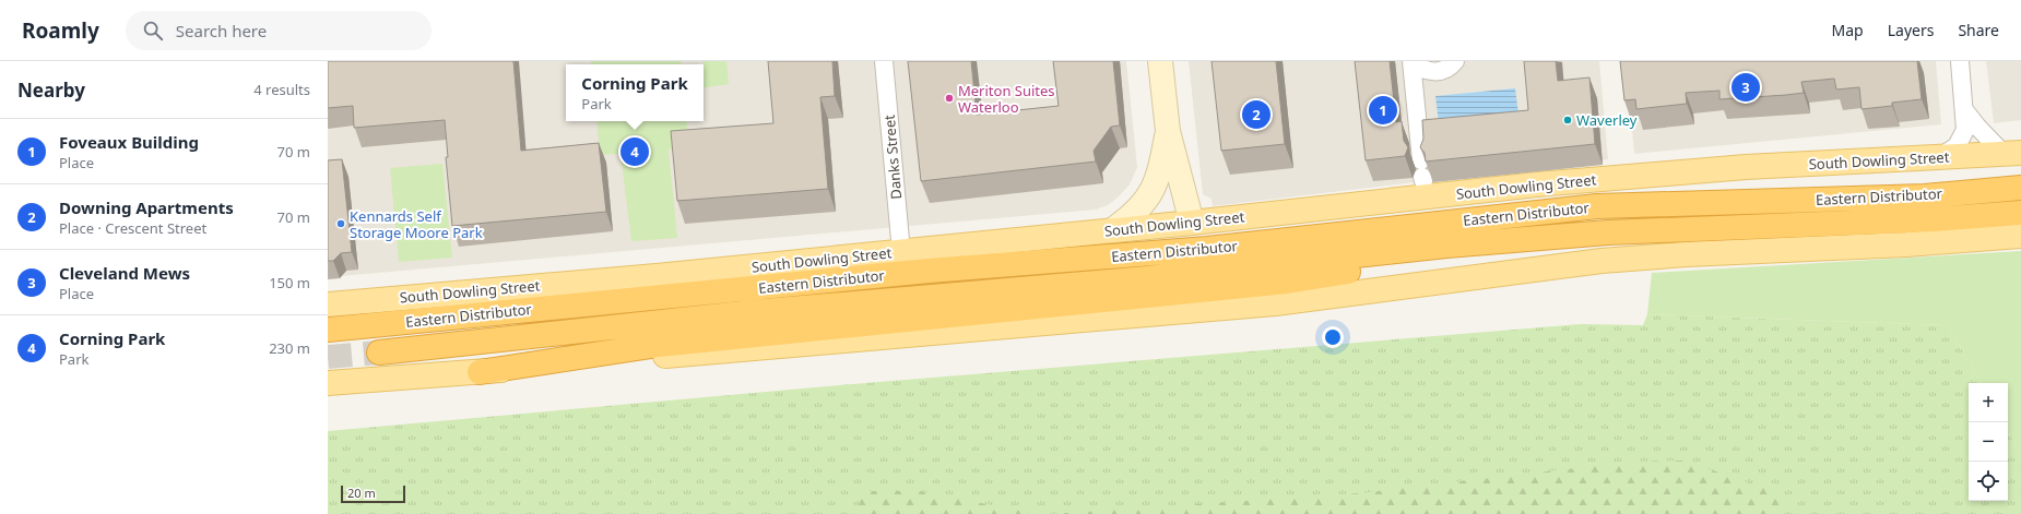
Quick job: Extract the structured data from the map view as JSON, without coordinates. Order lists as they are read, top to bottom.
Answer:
{
  "streets": {
    "highway": ["Eastern Distributor"],
    "main road": ["South Dowling Street"],
    "street": ["Danks Street"]
  },
  "crossings": [
    ["Danks Street", "South Dowling Street"]
  ],
  "places": ["Meriton Suites Waterloo", "Waverley", "Kennards Self Storage Moore Park"],
  "scale_bar": "20 m",
  "page": {
    "header": "Roamly",
    "search": "Search here",
    "nav": ["Map", "Layers", "Share"],
    "heading": ["Nearby", "4 results"],
    "popup": ["Corning Park", "Park"],
    "pins": [
      "3",
      "1",
      "2",
      "4"
    ],
    "list": [
      {
        "mark": "1",
        "name": "Foveaux Building",
        "note": "Place",
        "value": "70 m"
      },
      {
        "mark": "2",
        "name": "Downing Apartments",
        "note": "Place · Crescent Street",
        "value": "70 m"
      },
      {
        "mark": "3",
        "name": "Cleveland Mews",
        "note": "Place",
        "value": "150 m"
      },
      {
        "mark": "4",
        "name": "Corning Park",
        "note": "Park",
        "value": "230 m"
      }
    ],
    "map_buttons": ["+", "−"],
    "scale": "20 m"
  }
}
